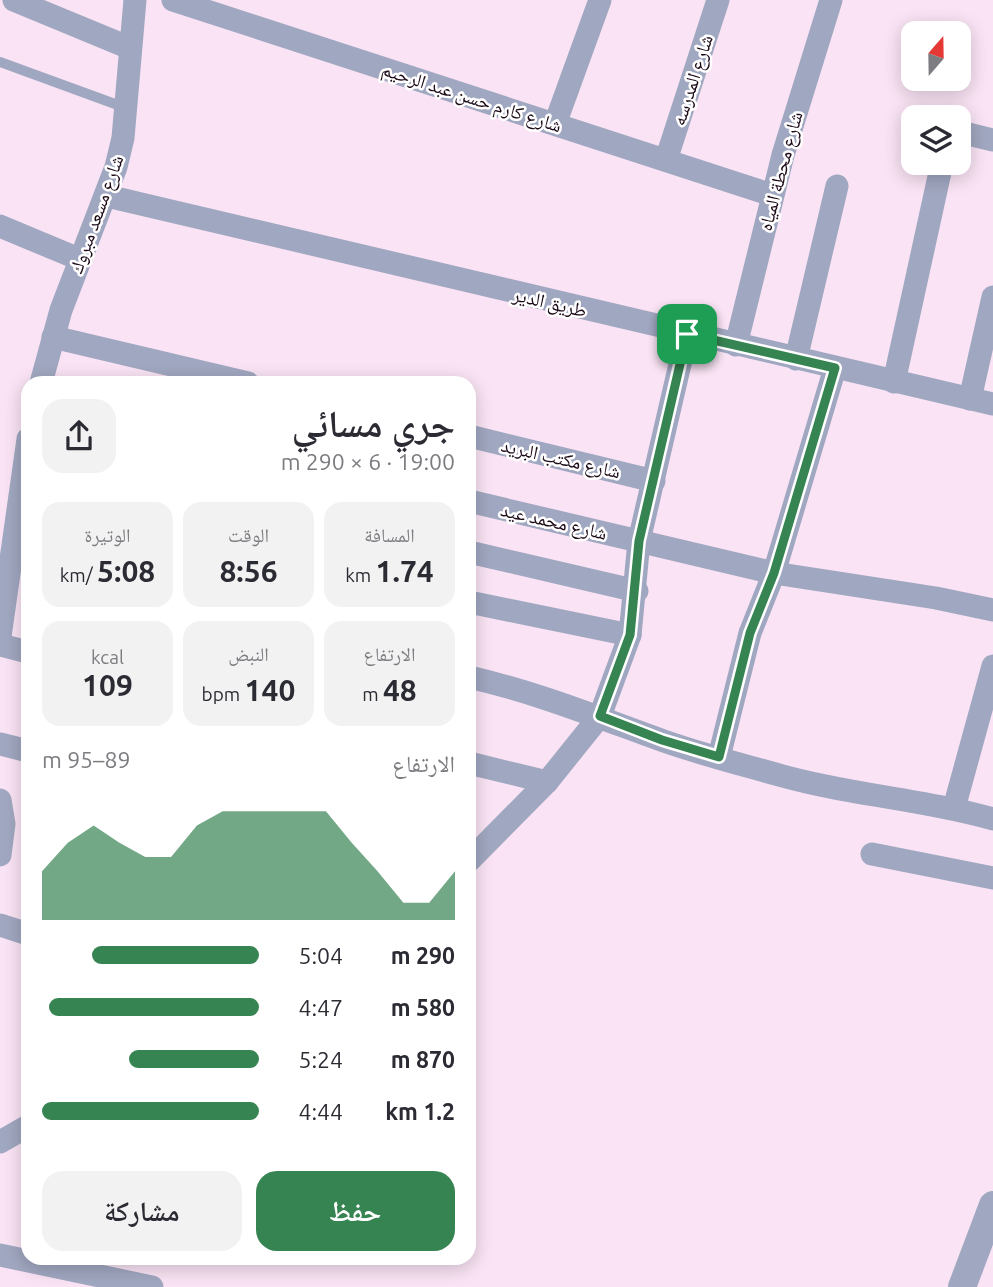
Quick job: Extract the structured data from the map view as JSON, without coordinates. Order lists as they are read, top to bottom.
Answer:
{
  "streets": {
    "street": [
      "شارع المدرسه",
      "شارع كارم حسن عبد الرحيم",
      "شارع محطة المياه",
      "شارع مسعد مبروك",
      "طريق الدير",
      "شارع مكتب البريد",
      "شارع محمد عيد"
    ]
  },
  "crossings": [
    ["شارع المدرسه", "شارع كارم حسن عبد الرحيم"],
    ["شارع كارم حسن عبد الرحيم", "شارع محطة المياه"],
    ["شارع محطة المياه", "طريق الدير"],
    ["شارع مسعد مبروك", "طريق الدير"]
  ],
  "north": "top",
  "page": {
    "heading": ["جري مسائي", "19:00 · 6 × 290 m"],
    "stats": [
      ["المسافة", "1.74 km"],
      ["الوقت", "8:56"],
      ["الوتيرة", "5:08 /km"],
      ["الارتفاع", "48 m"],
      ["النبض", "140 bpm"],
      ["kcal", "109"]
    ],
    "chart": ["الارتفاع", "89–95 m"],
    "list": [
      {
        "name": "290 m",
        "note": "5:04"
      },
      {
        "name": "580 m",
        "note": "4:47"
      },
      {
        "name": "870 m",
        "note": "5:24"
      },
      {
        "name": "1.2 km",
        "note": "4:44"
      }
    ],
    "buttons": ["حفظ", "مشاركة"]
  }
}
